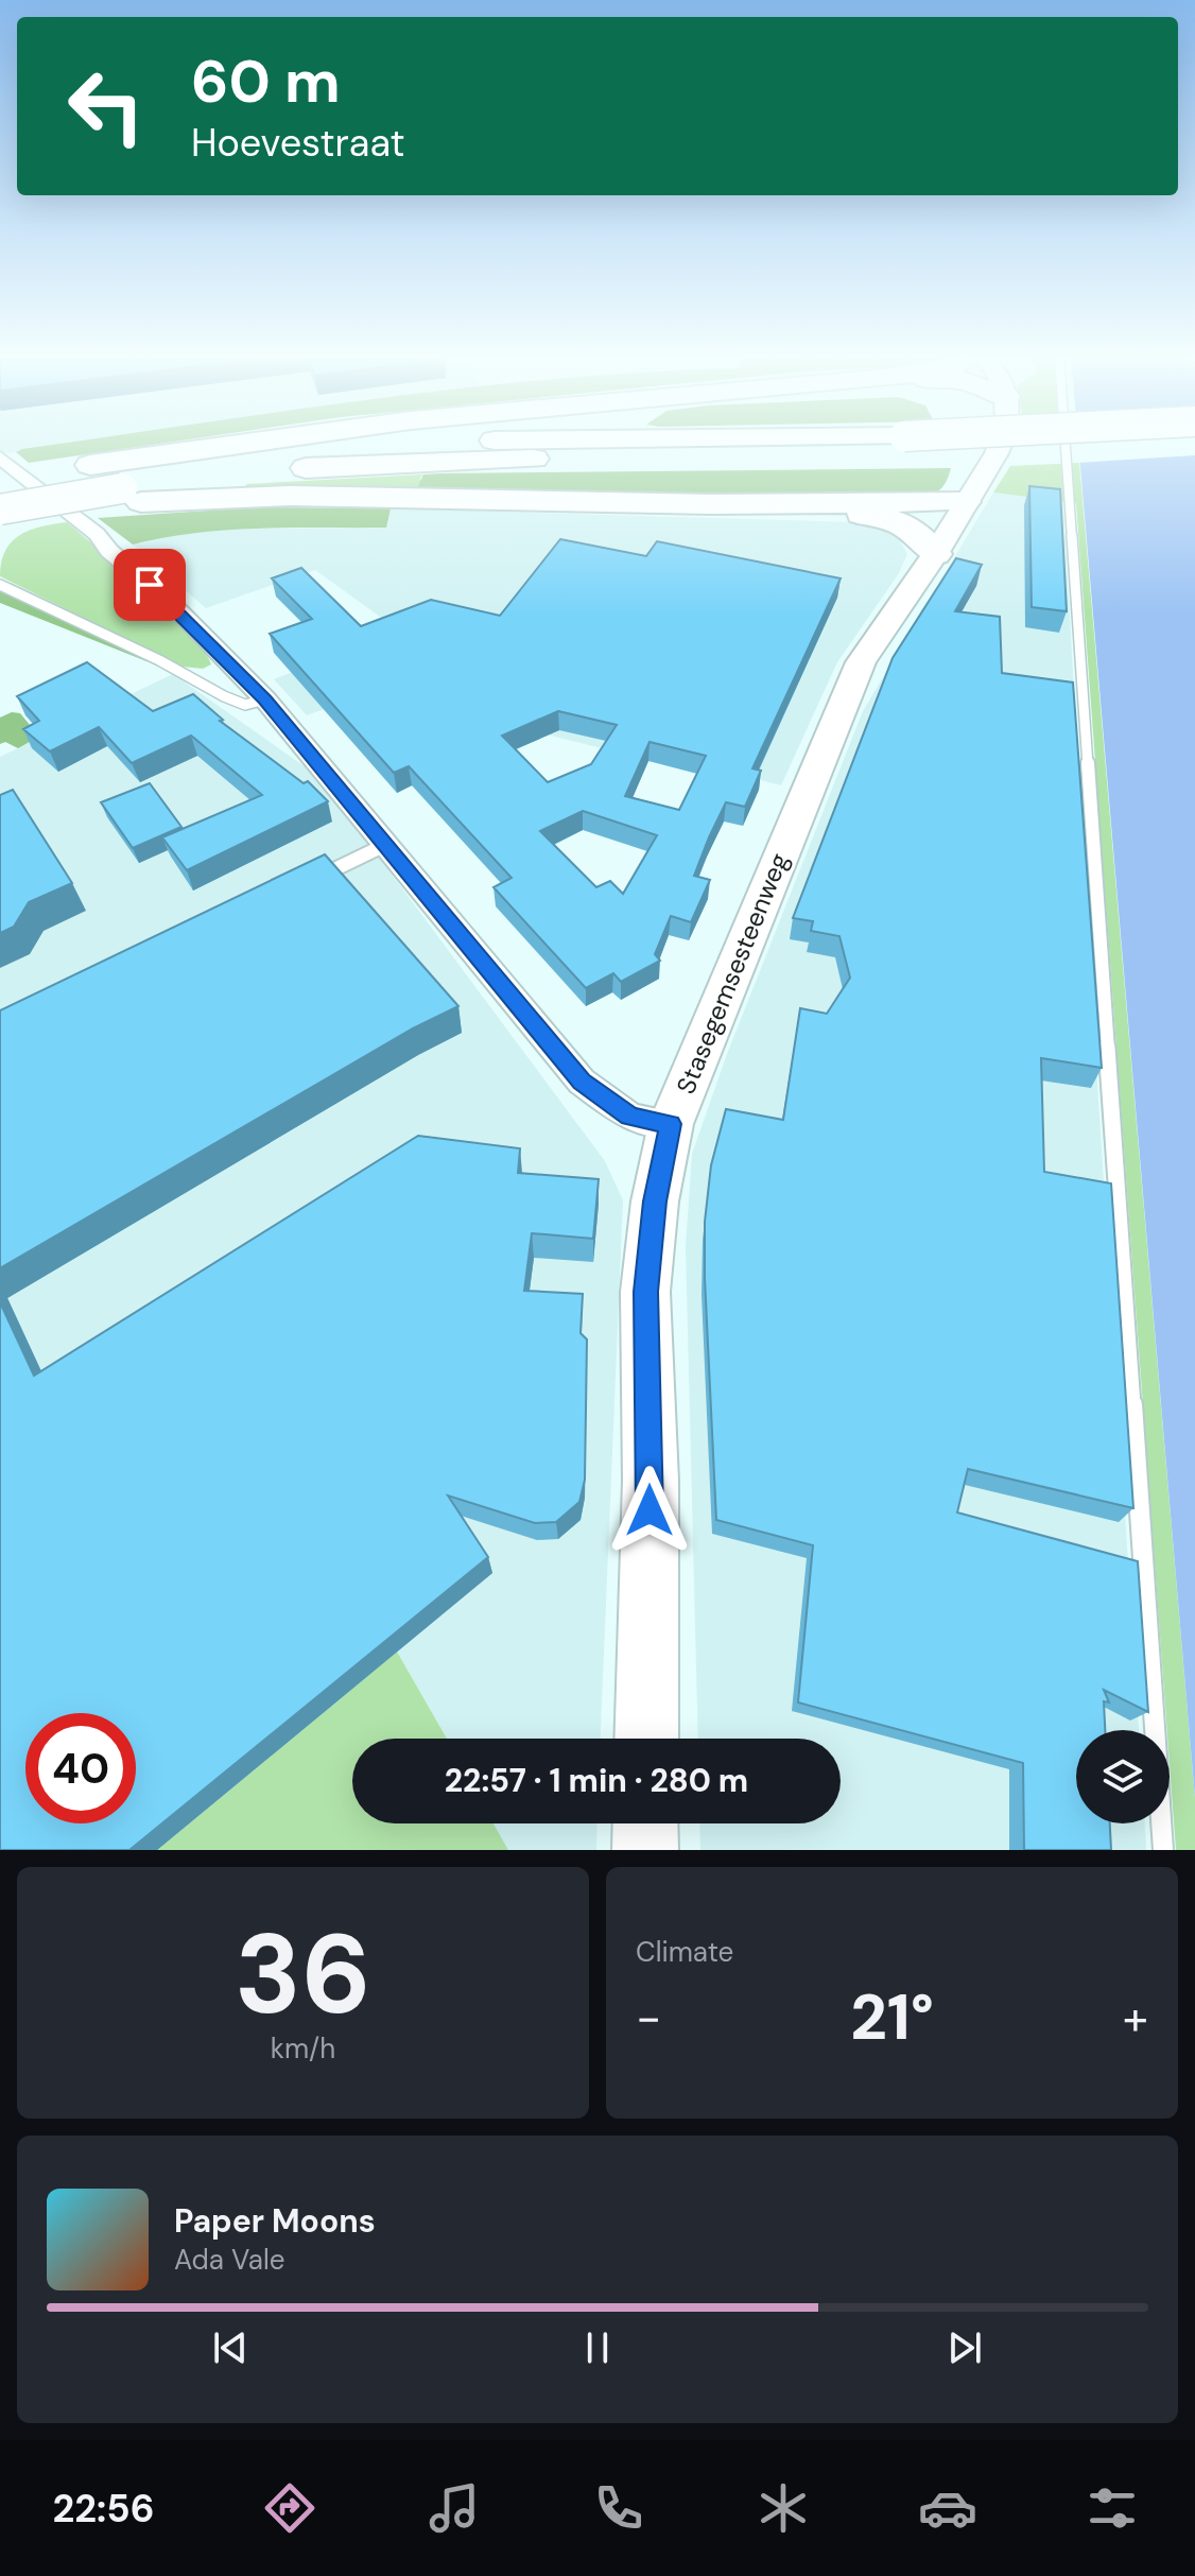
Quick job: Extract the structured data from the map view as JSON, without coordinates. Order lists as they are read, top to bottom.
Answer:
{
  "streets": {
    "street": ["Stasegemsesteenweg"]
  },
  "page": {
    "turn": ["60 m", "Hoevestraat"],
    "limit": "40",
    "trip": "22:57 · 1 min · 280 m",
    "tile": [
      ["36", "km/h"],
      "Climate"
    ],
    "heat": ["−", "21°", "+"],
    "song": ["Paper Moons", "Ada Vale"],
    "tabs": "22:56"
  }
}
